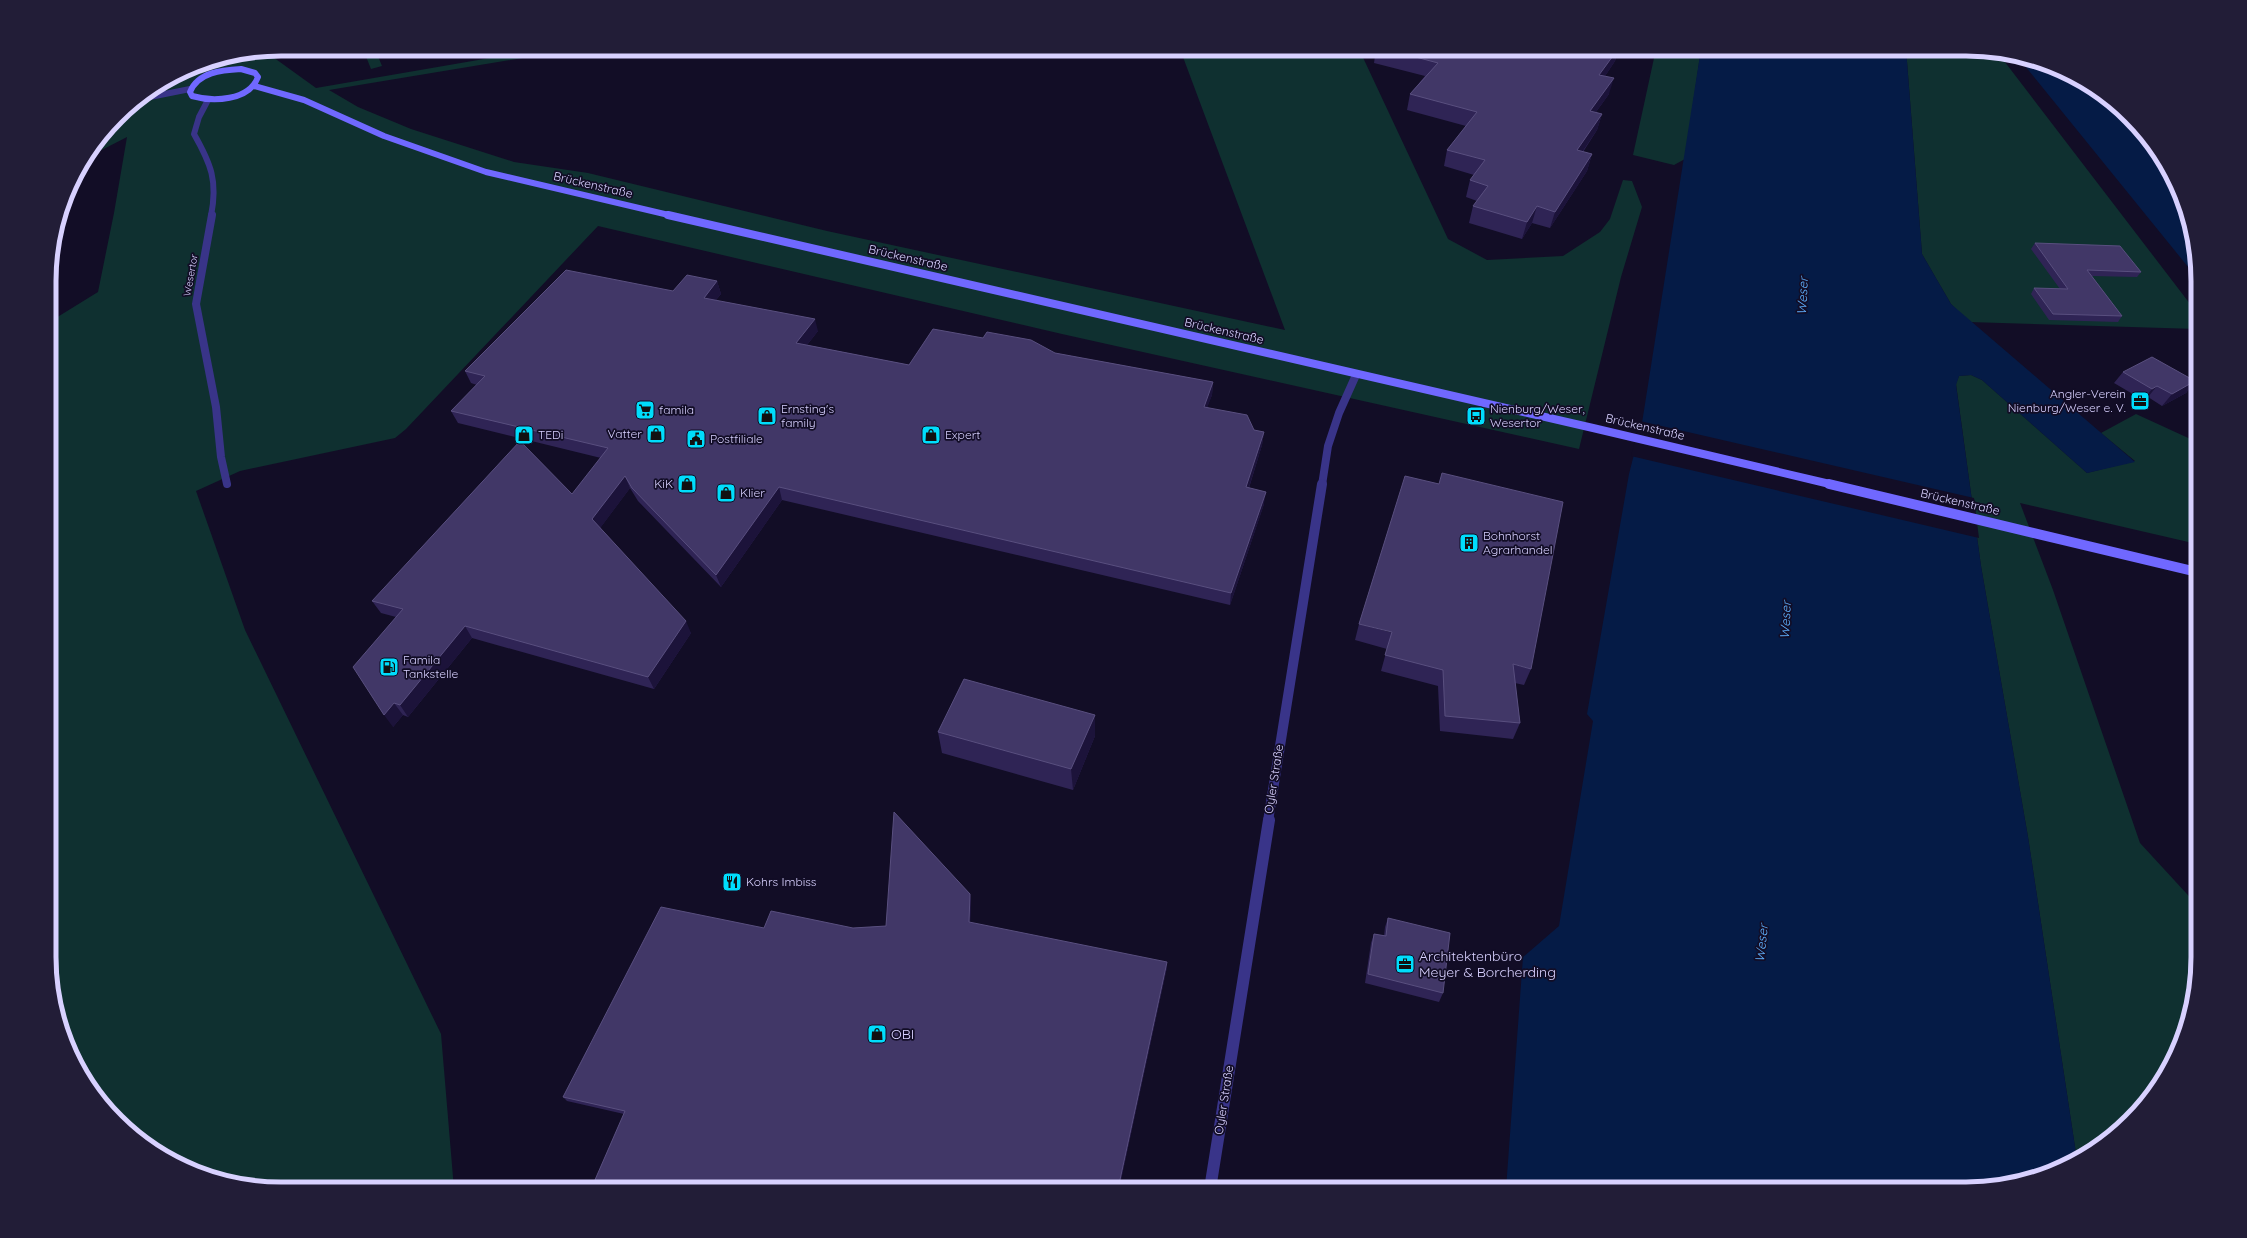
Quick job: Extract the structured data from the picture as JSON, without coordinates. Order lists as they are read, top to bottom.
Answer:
{
  "streets": {
    "street": ["Brückenstraße", "Wesertor", "Oyler Straße"]
  },
  "crossings": [
    ["Brückenstraße", "Oyler Straße"]
  ],
  "water": ["Weser"],
  "places": {
    "office": ["Angler-Verein Nienburg/Weser e. V.", "Architektenbüro Meyer & Borcherding"],
    "supermarket": ["famila"],
    "shop": [
      "Ernsting's family",
      "Vatter",
      "TEDi",
      "Expert",
      "KiK",
      "Klier",
      "OBI"
    ],
    "bus stop": ["Nienburg/Weser, Wesertor"],
    "public building": ["Postfiliale"],
    "building": ["Bohnhorst Agrarhandel"],
    "fuel station": ["Famila Tankstelle"],
    "restaurant": ["Kohrs Imbiss"]
  }
}
